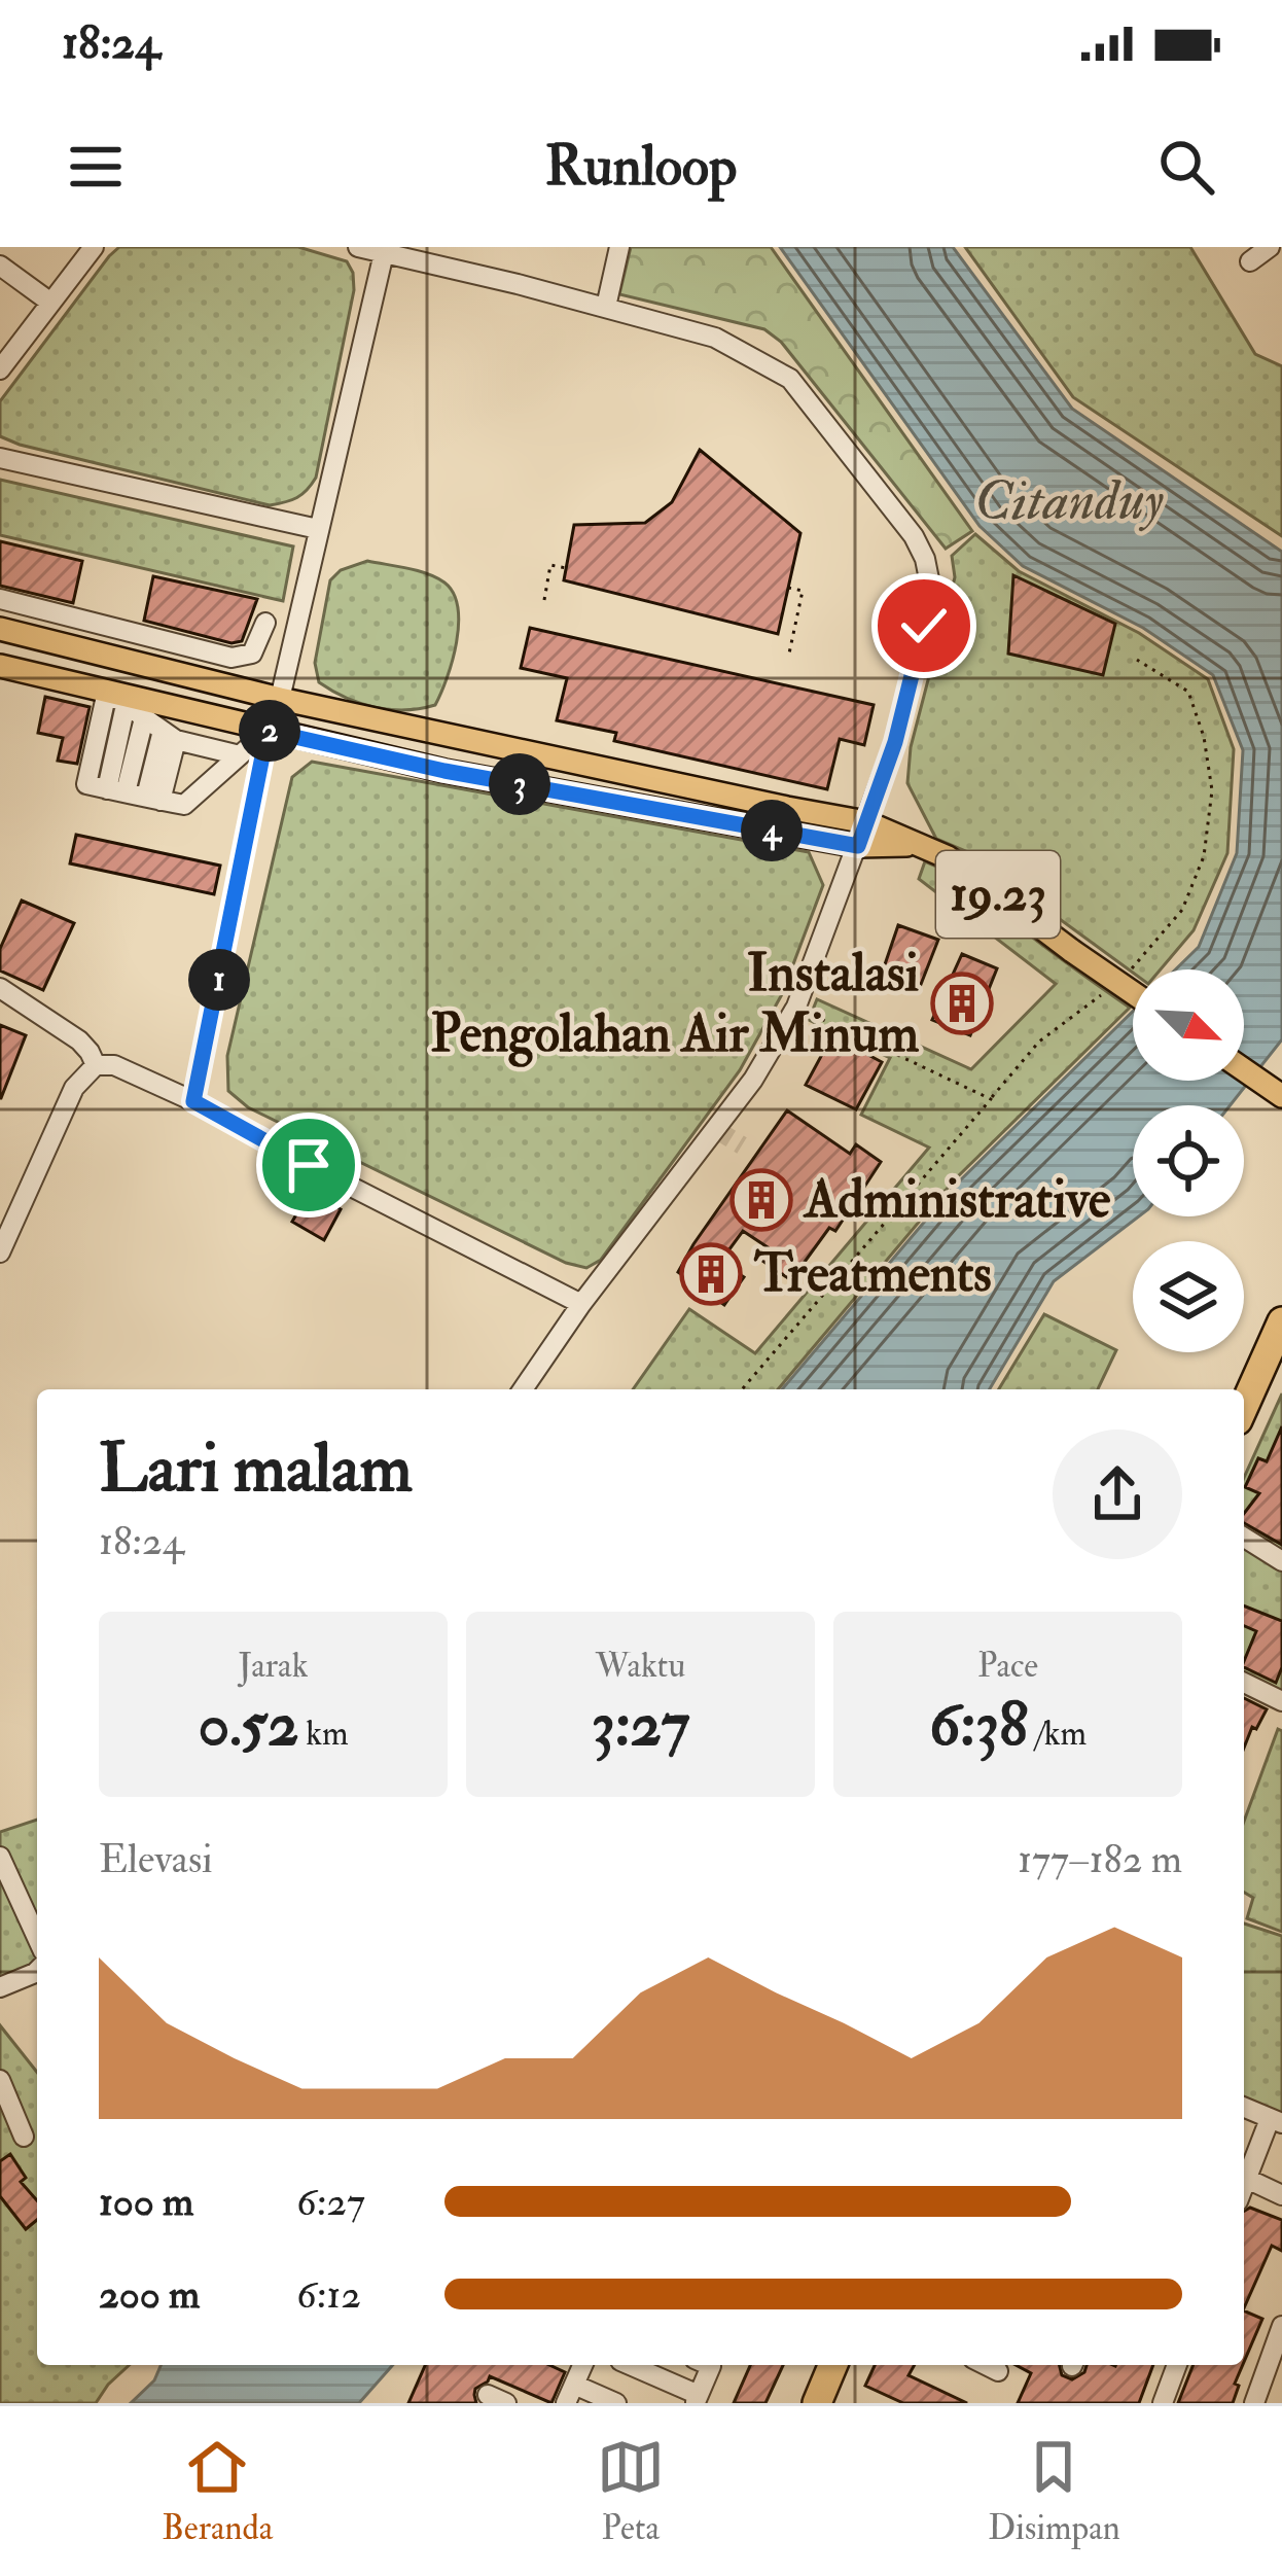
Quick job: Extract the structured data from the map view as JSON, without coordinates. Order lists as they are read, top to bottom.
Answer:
{
  "streets": {
    "main road": ["19.23"]
  },
  "water": ["Citanduy"],
  "places": {
    "building": ["Instalasi Pengolahan Air Minum", "Administrative", "Treatments"]
  },
  "north": "bottom right",
  "page": {
    "status": "18:24",
    "header": "Runloop",
    "pins": [
      "2",
      "3",
      "4",
      "1"
    ],
    "heading": ["Lari malam", "18:24"],
    "stats": [
      ["Jarak", "0.52 km"],
      ["Waktu", "3:27"],
      ["Pace", "6:38 /km"]
    ],
    "chart": ["Elevasi", "177–182 m"],
    "list": [
      {
        "name": "100 m",
        "note": "6:27"
      },
      {
        "name": "200 m",
        "note": "6:12"
      }
    ],
    "tabs": ["Beranda", "Peta", "Disimpan"]
  }
}
